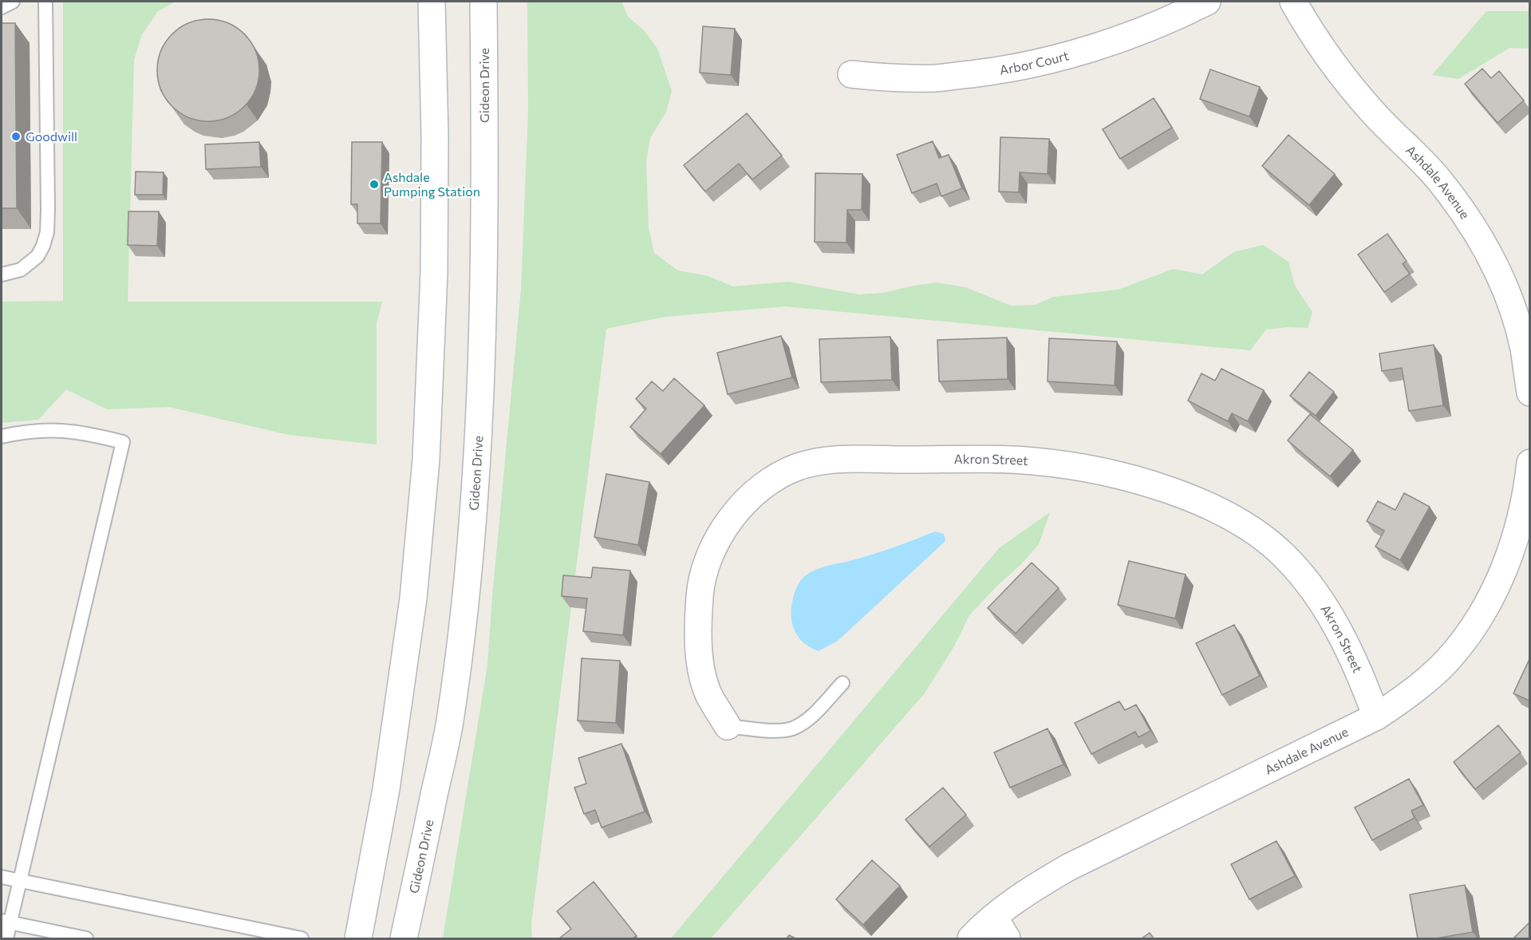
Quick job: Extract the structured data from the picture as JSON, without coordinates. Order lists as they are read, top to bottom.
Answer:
{
  "streets": {
    "street": [
      "Arbor Court",
      "Gideon Drive",
      "Ashdale Avenue",
      "Akron Street"
    ]
  },
  "crossings": [
    ["Ashdale Avenue", "Akron Street"]
  ],
  "places": ["Goodwill", "Ashdale Pumping Station"]
}
